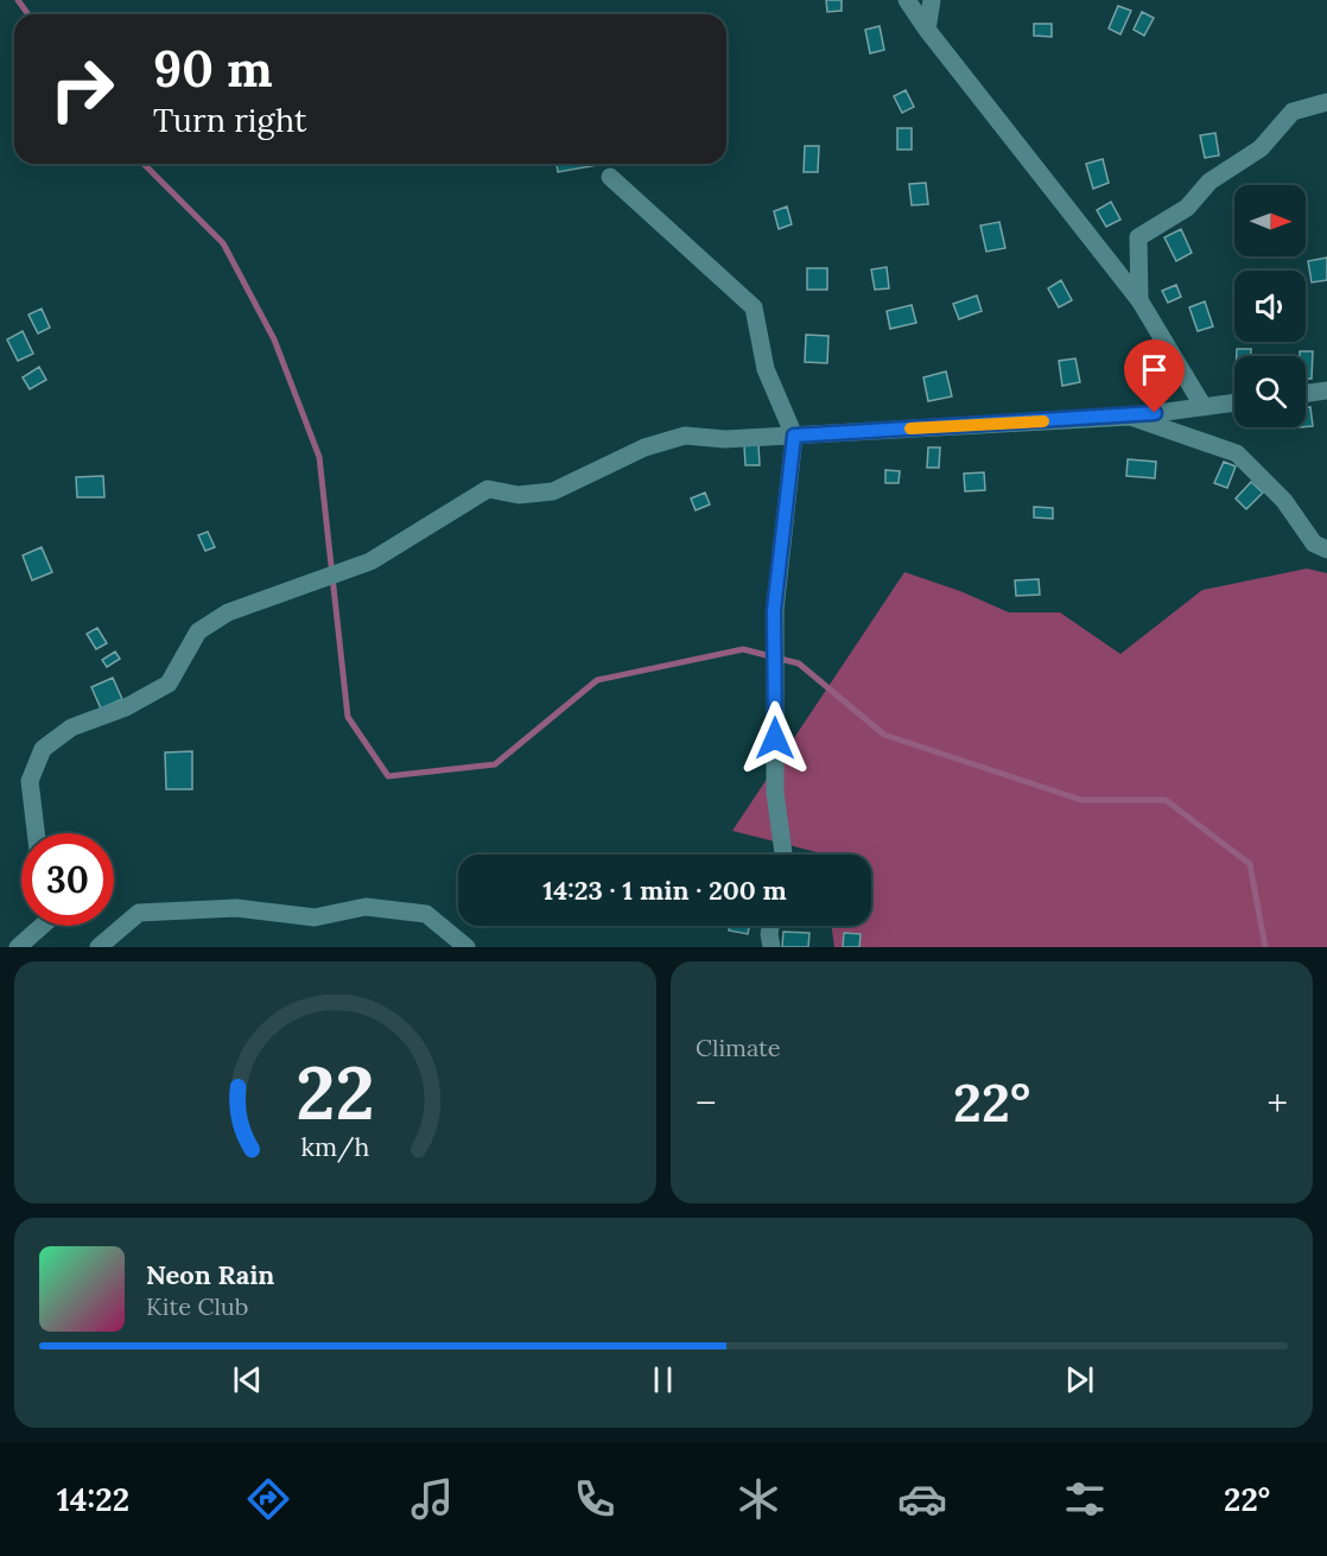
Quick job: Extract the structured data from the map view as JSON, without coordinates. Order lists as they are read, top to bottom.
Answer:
{
  "north": "right",
  "page": {
    "turn": ["90 m", "Turn right"],
    "limit": "30",
    "trip": "14:23 · 1 min · 200 m",
    "tile": "Climate",
    "heat": ["−", "22°", "+"],
    "song": ["Neon Rain", "Kite Club"],
    "tabs": ["14:22", "22°"],
    "gauge": ["22", "km/h"]
  }
}
